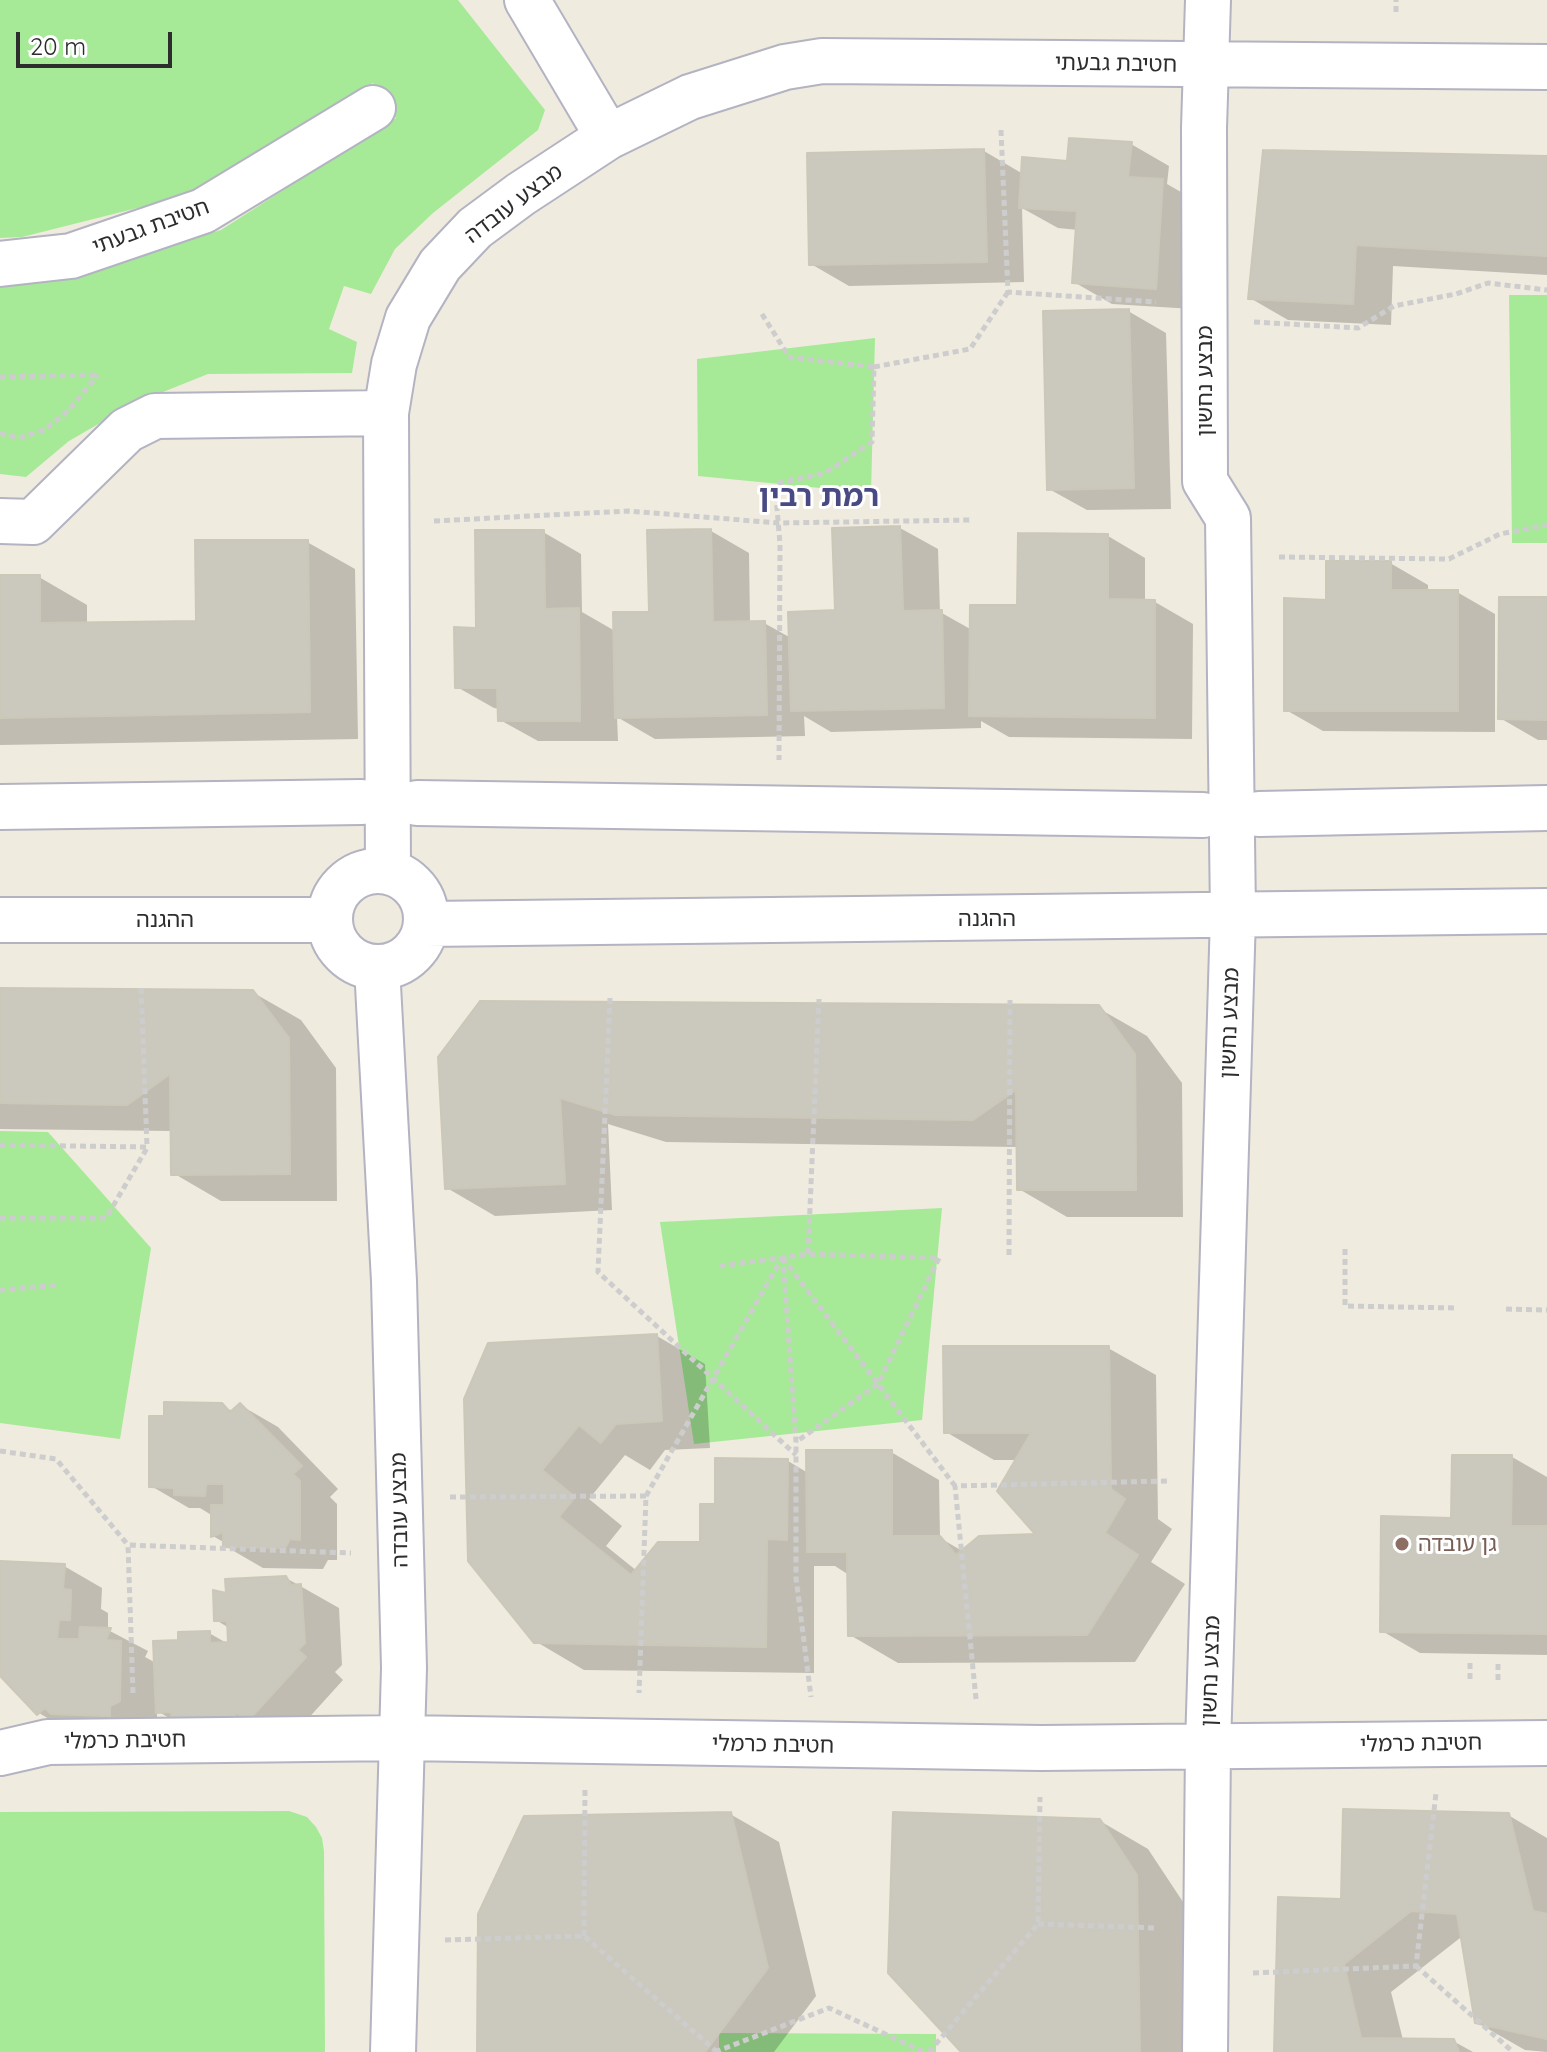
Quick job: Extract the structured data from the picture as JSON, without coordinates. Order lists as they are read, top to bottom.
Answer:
{
  "streets": {
    "street": [
      "חטיבת גבעתי",
      "מבצע עובדה",
      "מבצע נחשון",
      "ההגנה",
      "חטיבת כרמלי"
    ]
  },
  "crossings": [
    ["חטיבת גבעתי", "מבצע עובדה"],
    ["חטיבת גבעתי", "מבצע נחשון"],
    ["מבצע עובדה", "ההגנה"],
    ["מבצע עובדה", "חטיבת כרמלי"],
    ["מבצע נחשון", "ההגנה"],
    ["מבצע נחשון", "חטיבת כרמלי"]
  ],
  "districts": ["רמת רבין"],
  "places": ["גן עובדה"],
  "scale_bar": "20 m"
}
